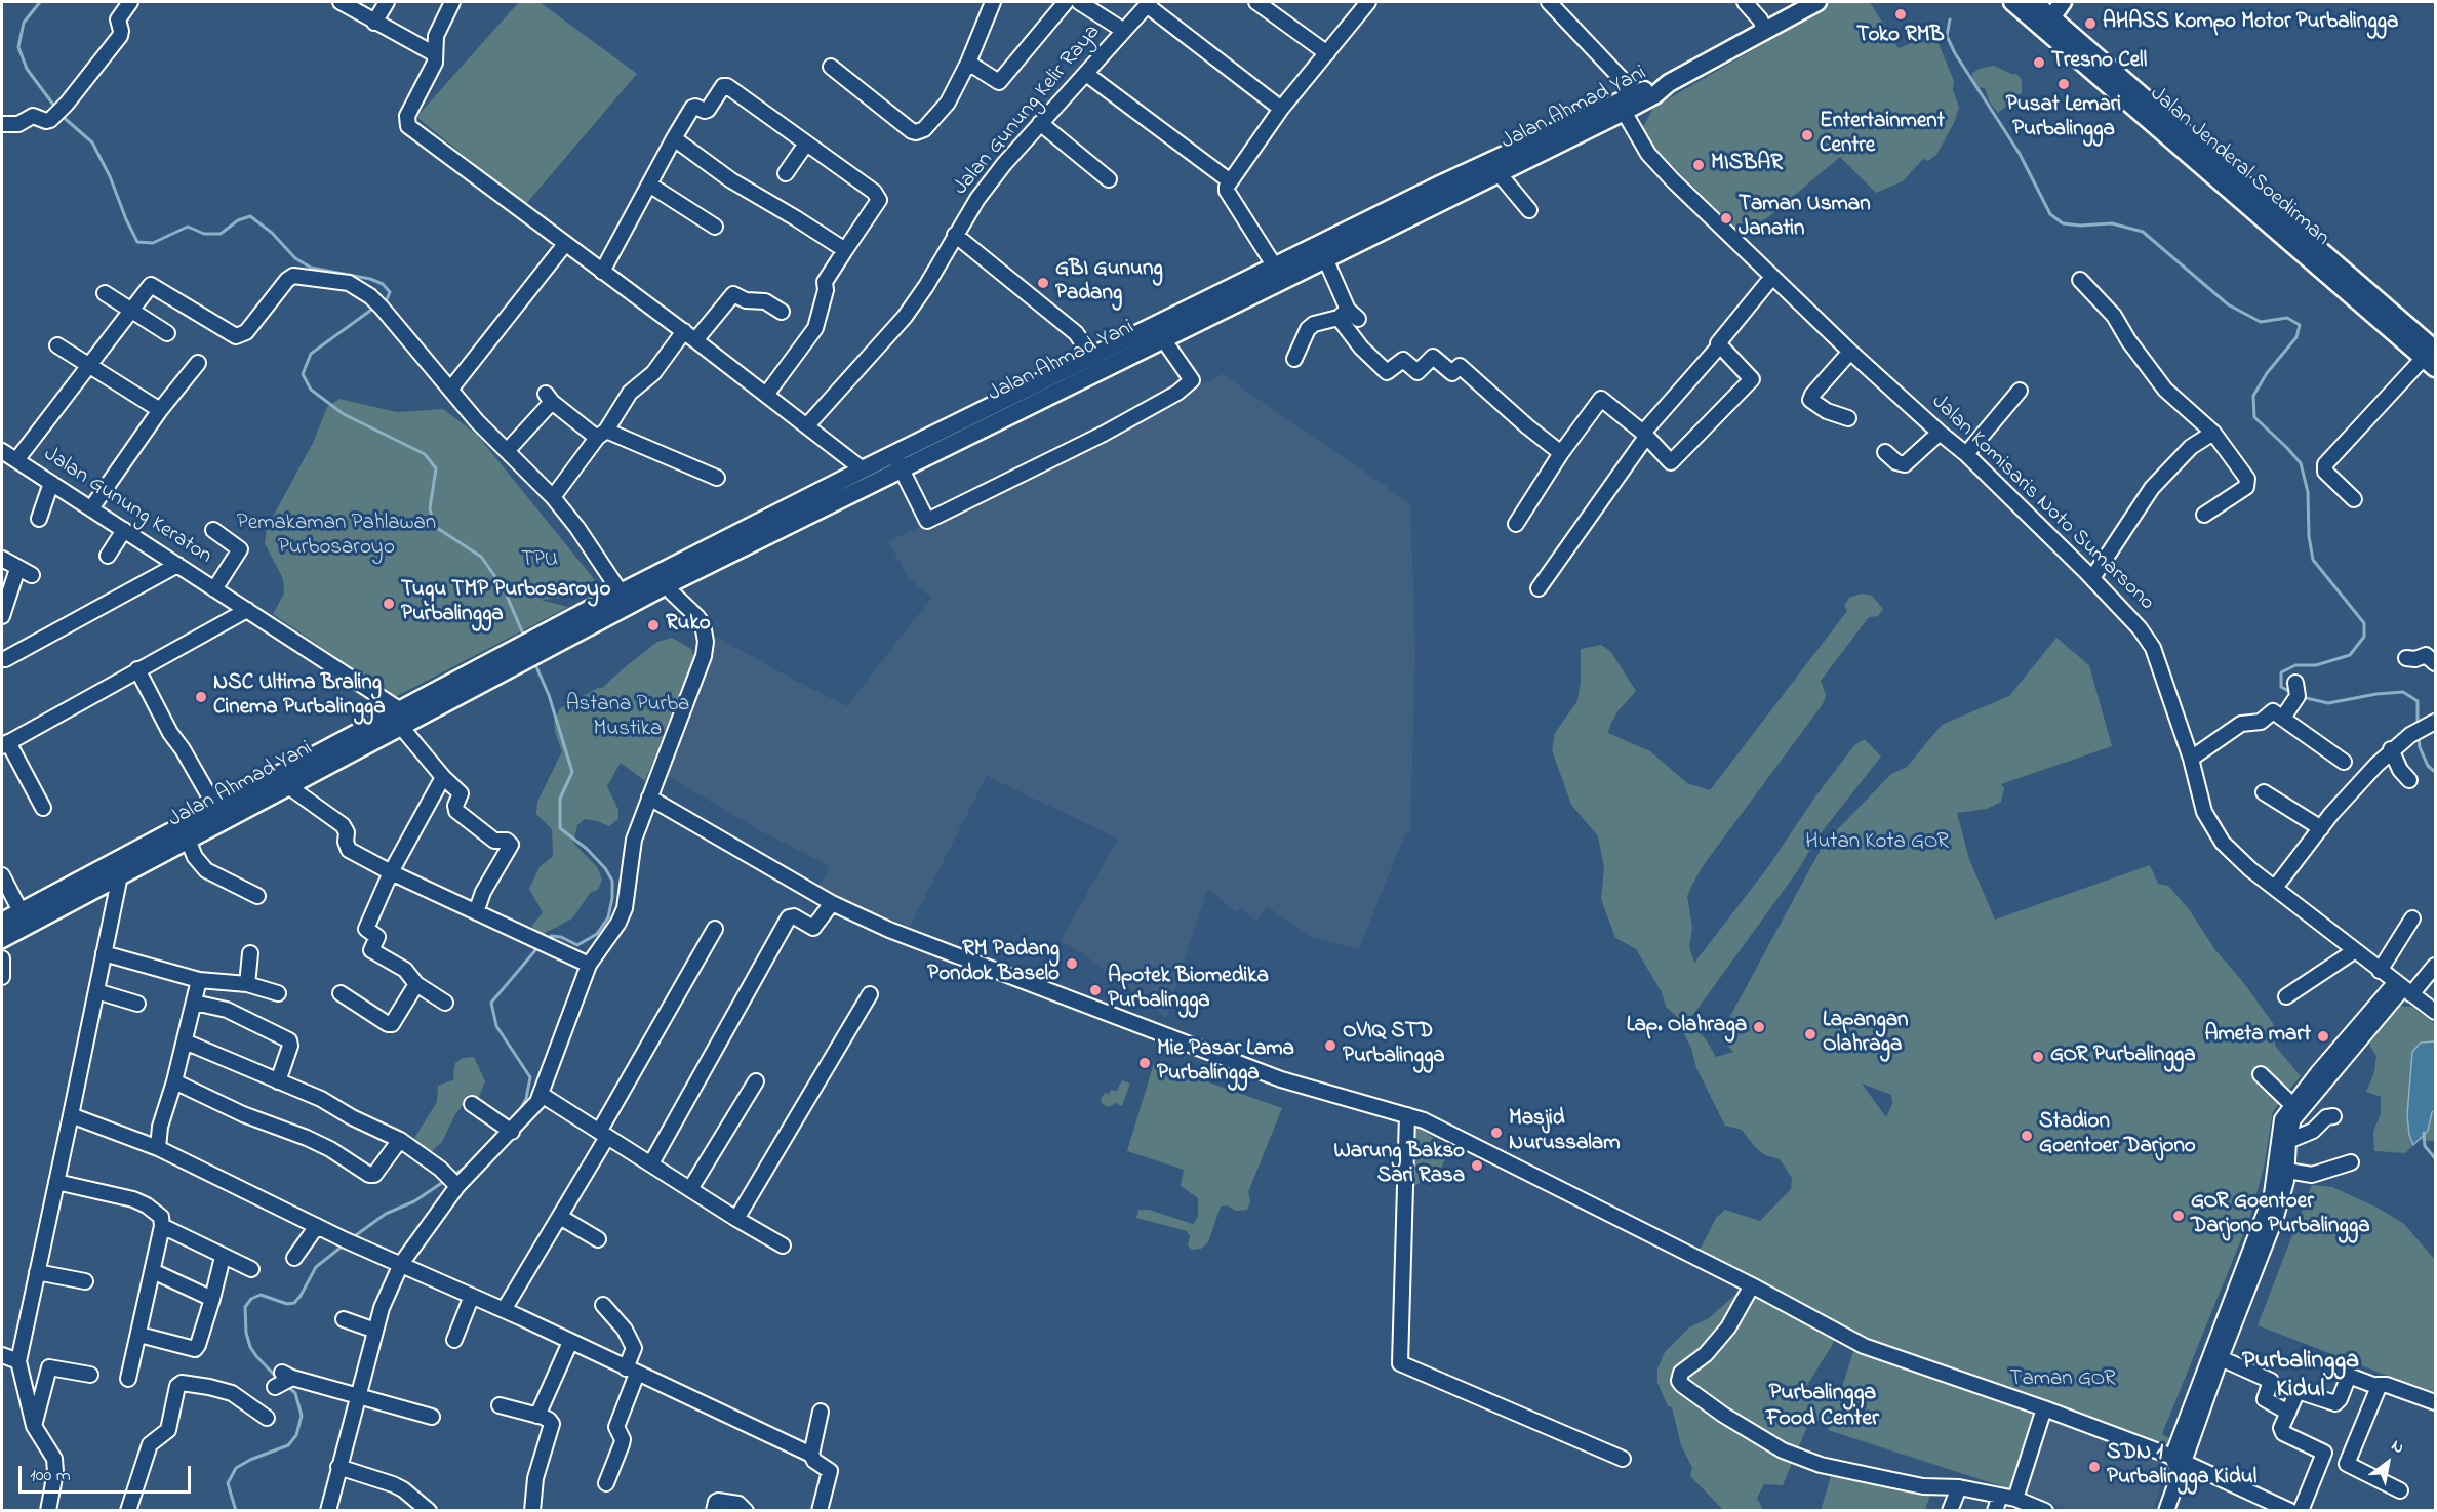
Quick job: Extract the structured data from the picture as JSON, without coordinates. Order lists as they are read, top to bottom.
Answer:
{
  "streets": {
    "main road": ["Jalan Ahmad Yani", "Jalan Jenderal Soedirman"],
    "street": ["Jalan Gunung Kelir Raya", "Jalan Komisaris Noto Sumarsono", "Jalan Gunung Keraton"]
  },
  "crossings": [
    ["Jalan Ahmad Yani", "Jalan Komisaris Noto Sumarsono"],
    ["Jalan Ahmad Yani", "Jalan Gunung Keraton"]
  ],
  "districts": ["Purbalingga Kidul", "Purbalingga Food Center"],
  "parks": [
    "Pemakaman Pahlawan Purbosaroyo",
    "TPU",
    "Astana Purba Mustika",
    "Hutan Kota GOR",
    "Taman GOR"
  ],
  "places": [
    "Toko RMB",
    "AHASS Kompo Motor Purbalingga",
    "Tresno Cell",
    "Pusat Lemari Purbalingga",
    "Entertainment Centre",
    "MISBAR",
    "Taman Usman Janatin",
    "GBI Gunung Padang",
    "Tugu TMP Purbosaroyo Purbalingga",
    "Ruko",
    "NSC Ultima Braling Cinema Purbalingga",
    "RM Padang Pondok Baselo",
    "Apotek Biomedika Purbalingga",
    "Lap. Olahraga",
    "Lapangan Olahraga",
    "Ameta mart",
    "OVIQ STD Purbalingga",
    "GOR Purbalingga",
    "Mie Pasar Lama Purbalingga",
    "Masjid Nurussalam",
    "Stadion Goentoer Darjono",
    "Warung Bakso Sari Rasa",
    "GOR Goentoer Darjono Purbalingga",
    "SDN 1 Purbalingga Kidul"
  ],
  "scale_bar": "100 m",
  "north": "top right"
}
